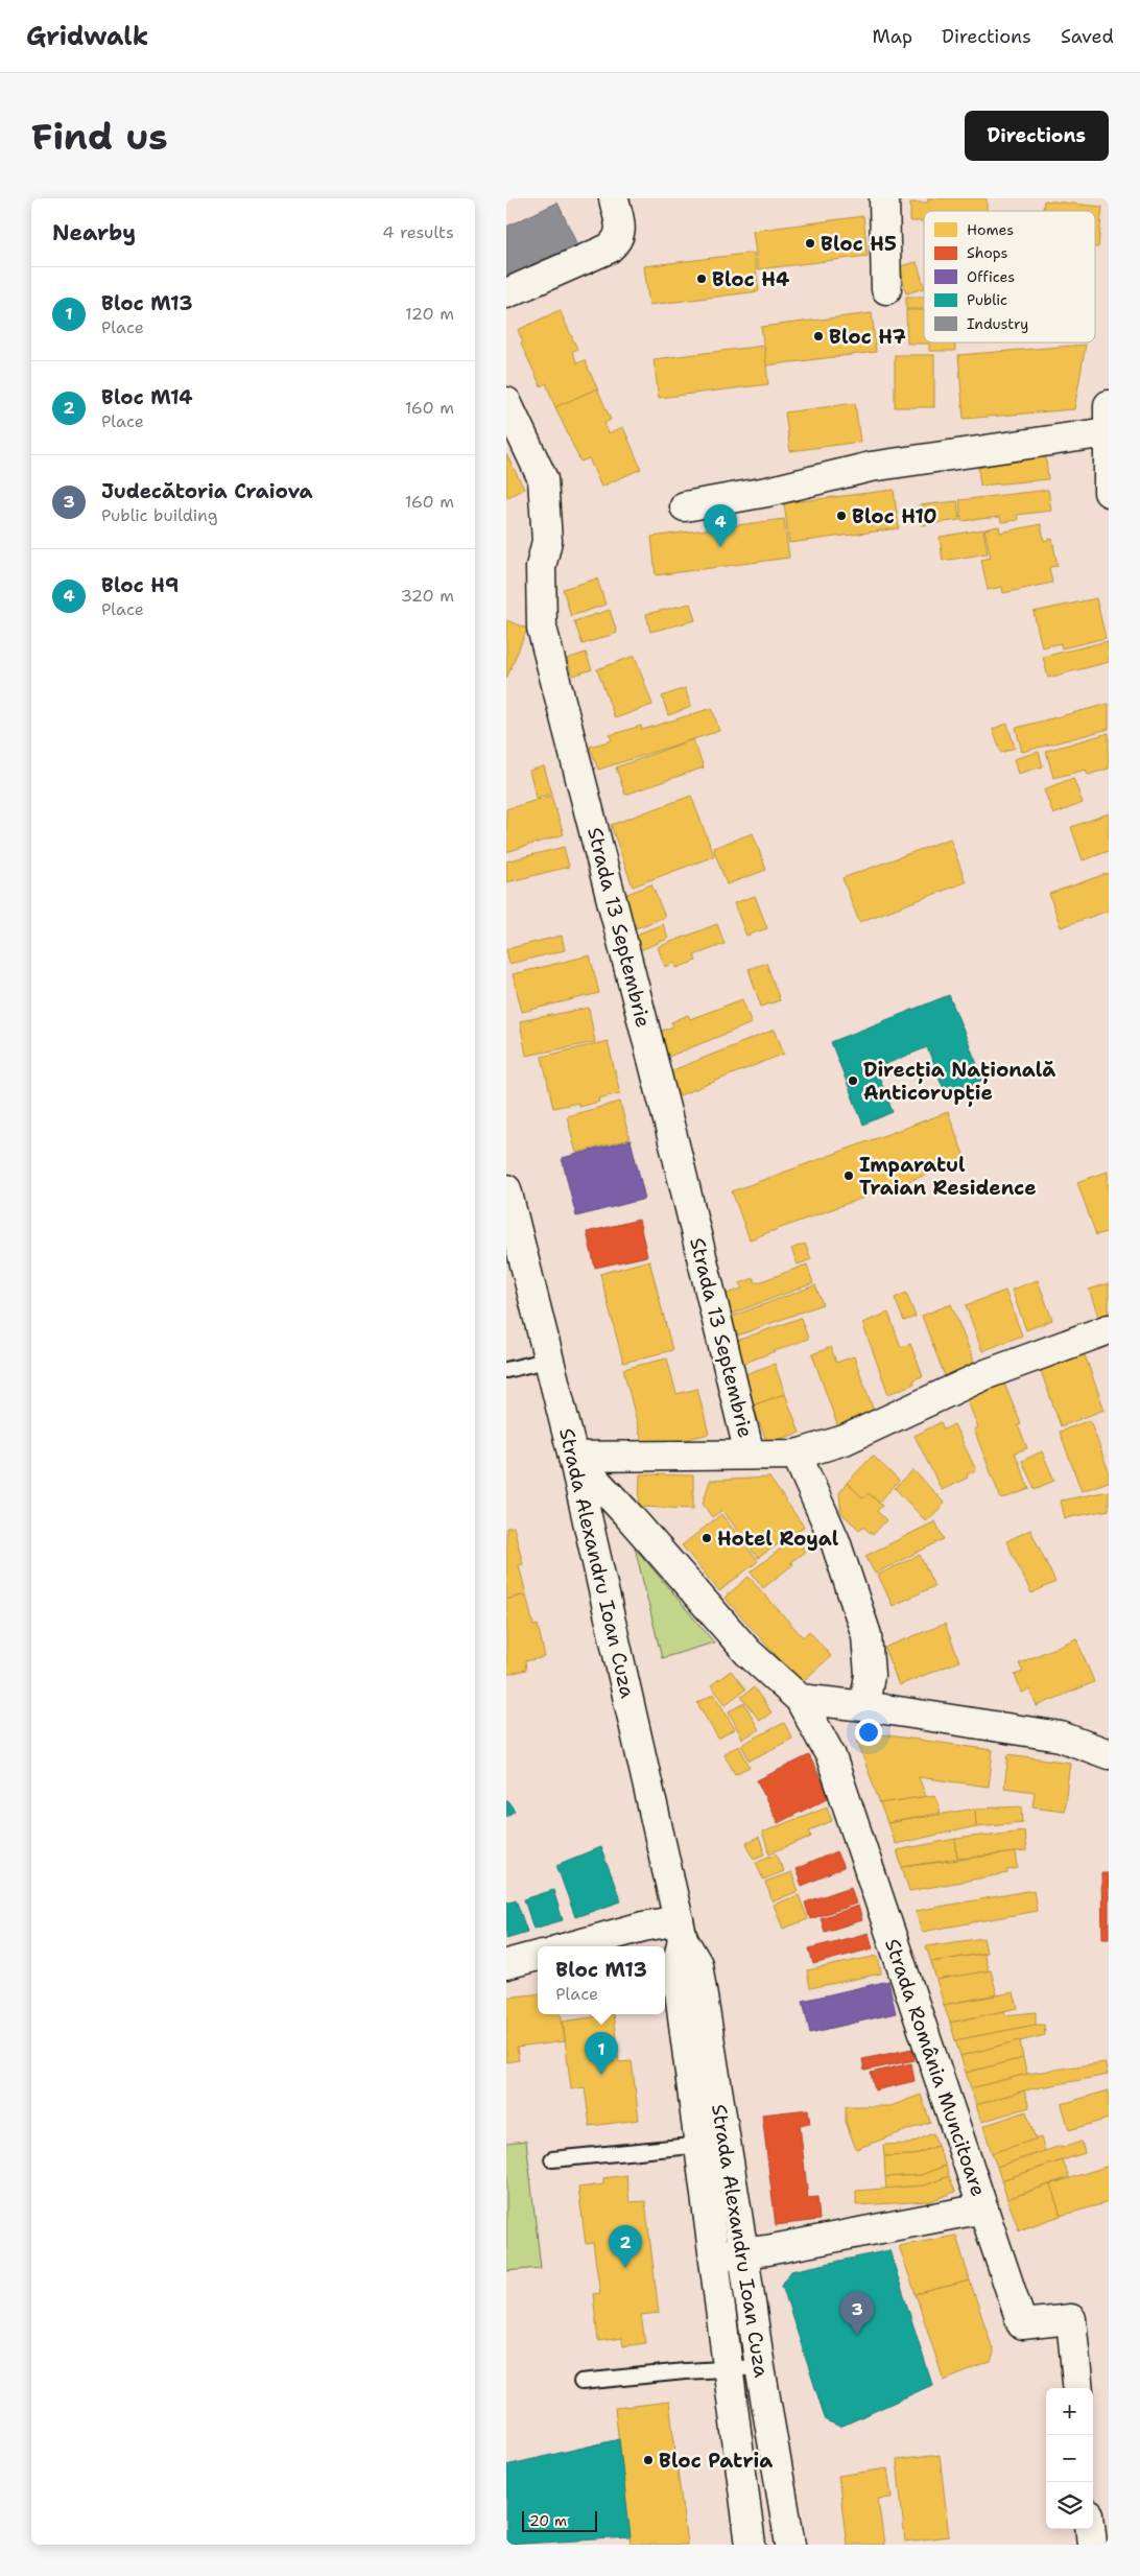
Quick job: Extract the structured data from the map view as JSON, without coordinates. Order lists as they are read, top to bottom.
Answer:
{
  "streets": {
    "street": ["Strada 13 Septembrie", "Strada Alexandru Ioan Cuza", "Strada România Muncitoare"]
  },
  "crossings": [
    ["Strada Alexandru Ioan Cuza", "Strada România Muncitoare"]
  ],
  "places": [
    "Bloc H5",
    "Bloc H4",
    "Bloc H7",
    "Bloc H10",
    "Direcția Națională Anticorupție",
    "Imparatul Traian Residence",
    "Hotel Royal",
    "Bloc Patria"
  ],
  "legend": [
    "Homes",
    "Shops",
    "Offices",
    "Public",
    "Industry"
  ],
  "scale_bar": "20 m",
  "page": {
    "header": "Gridwalk",
    "nav": ["Map", "Directions", "Saved"],
    "buttons": "Directions",
    "title": "Find us",
    "heading": ["Nearby", "4 results"],
    "list": [
      {
        "mark": "1",
        "name": "Bloc M13",
        "note": "Place",
        "value": "120 m"
      },
      {
        "mark": "2",
        "name": "Bloc M14",
        "note": "Place",
        "value": "160 m"
      },
      {
        "mark": "3",
        "name": "Judecătoria Craiova",
        "note": "Public building",
        "value": "160 m"
      },
      {
        "mark": "4",
        "name": "Bloc H9",
        "note": "Place",
        "value": "320 m"
      }
    ],
    "pins": [
      "4",
      "1",
      "2",
      "3"
    ],
    "popup": ["Bloc M13", "Place"],
    "map_buttons": ["+", "−"],
    "scale": "20 m"
  }
}
